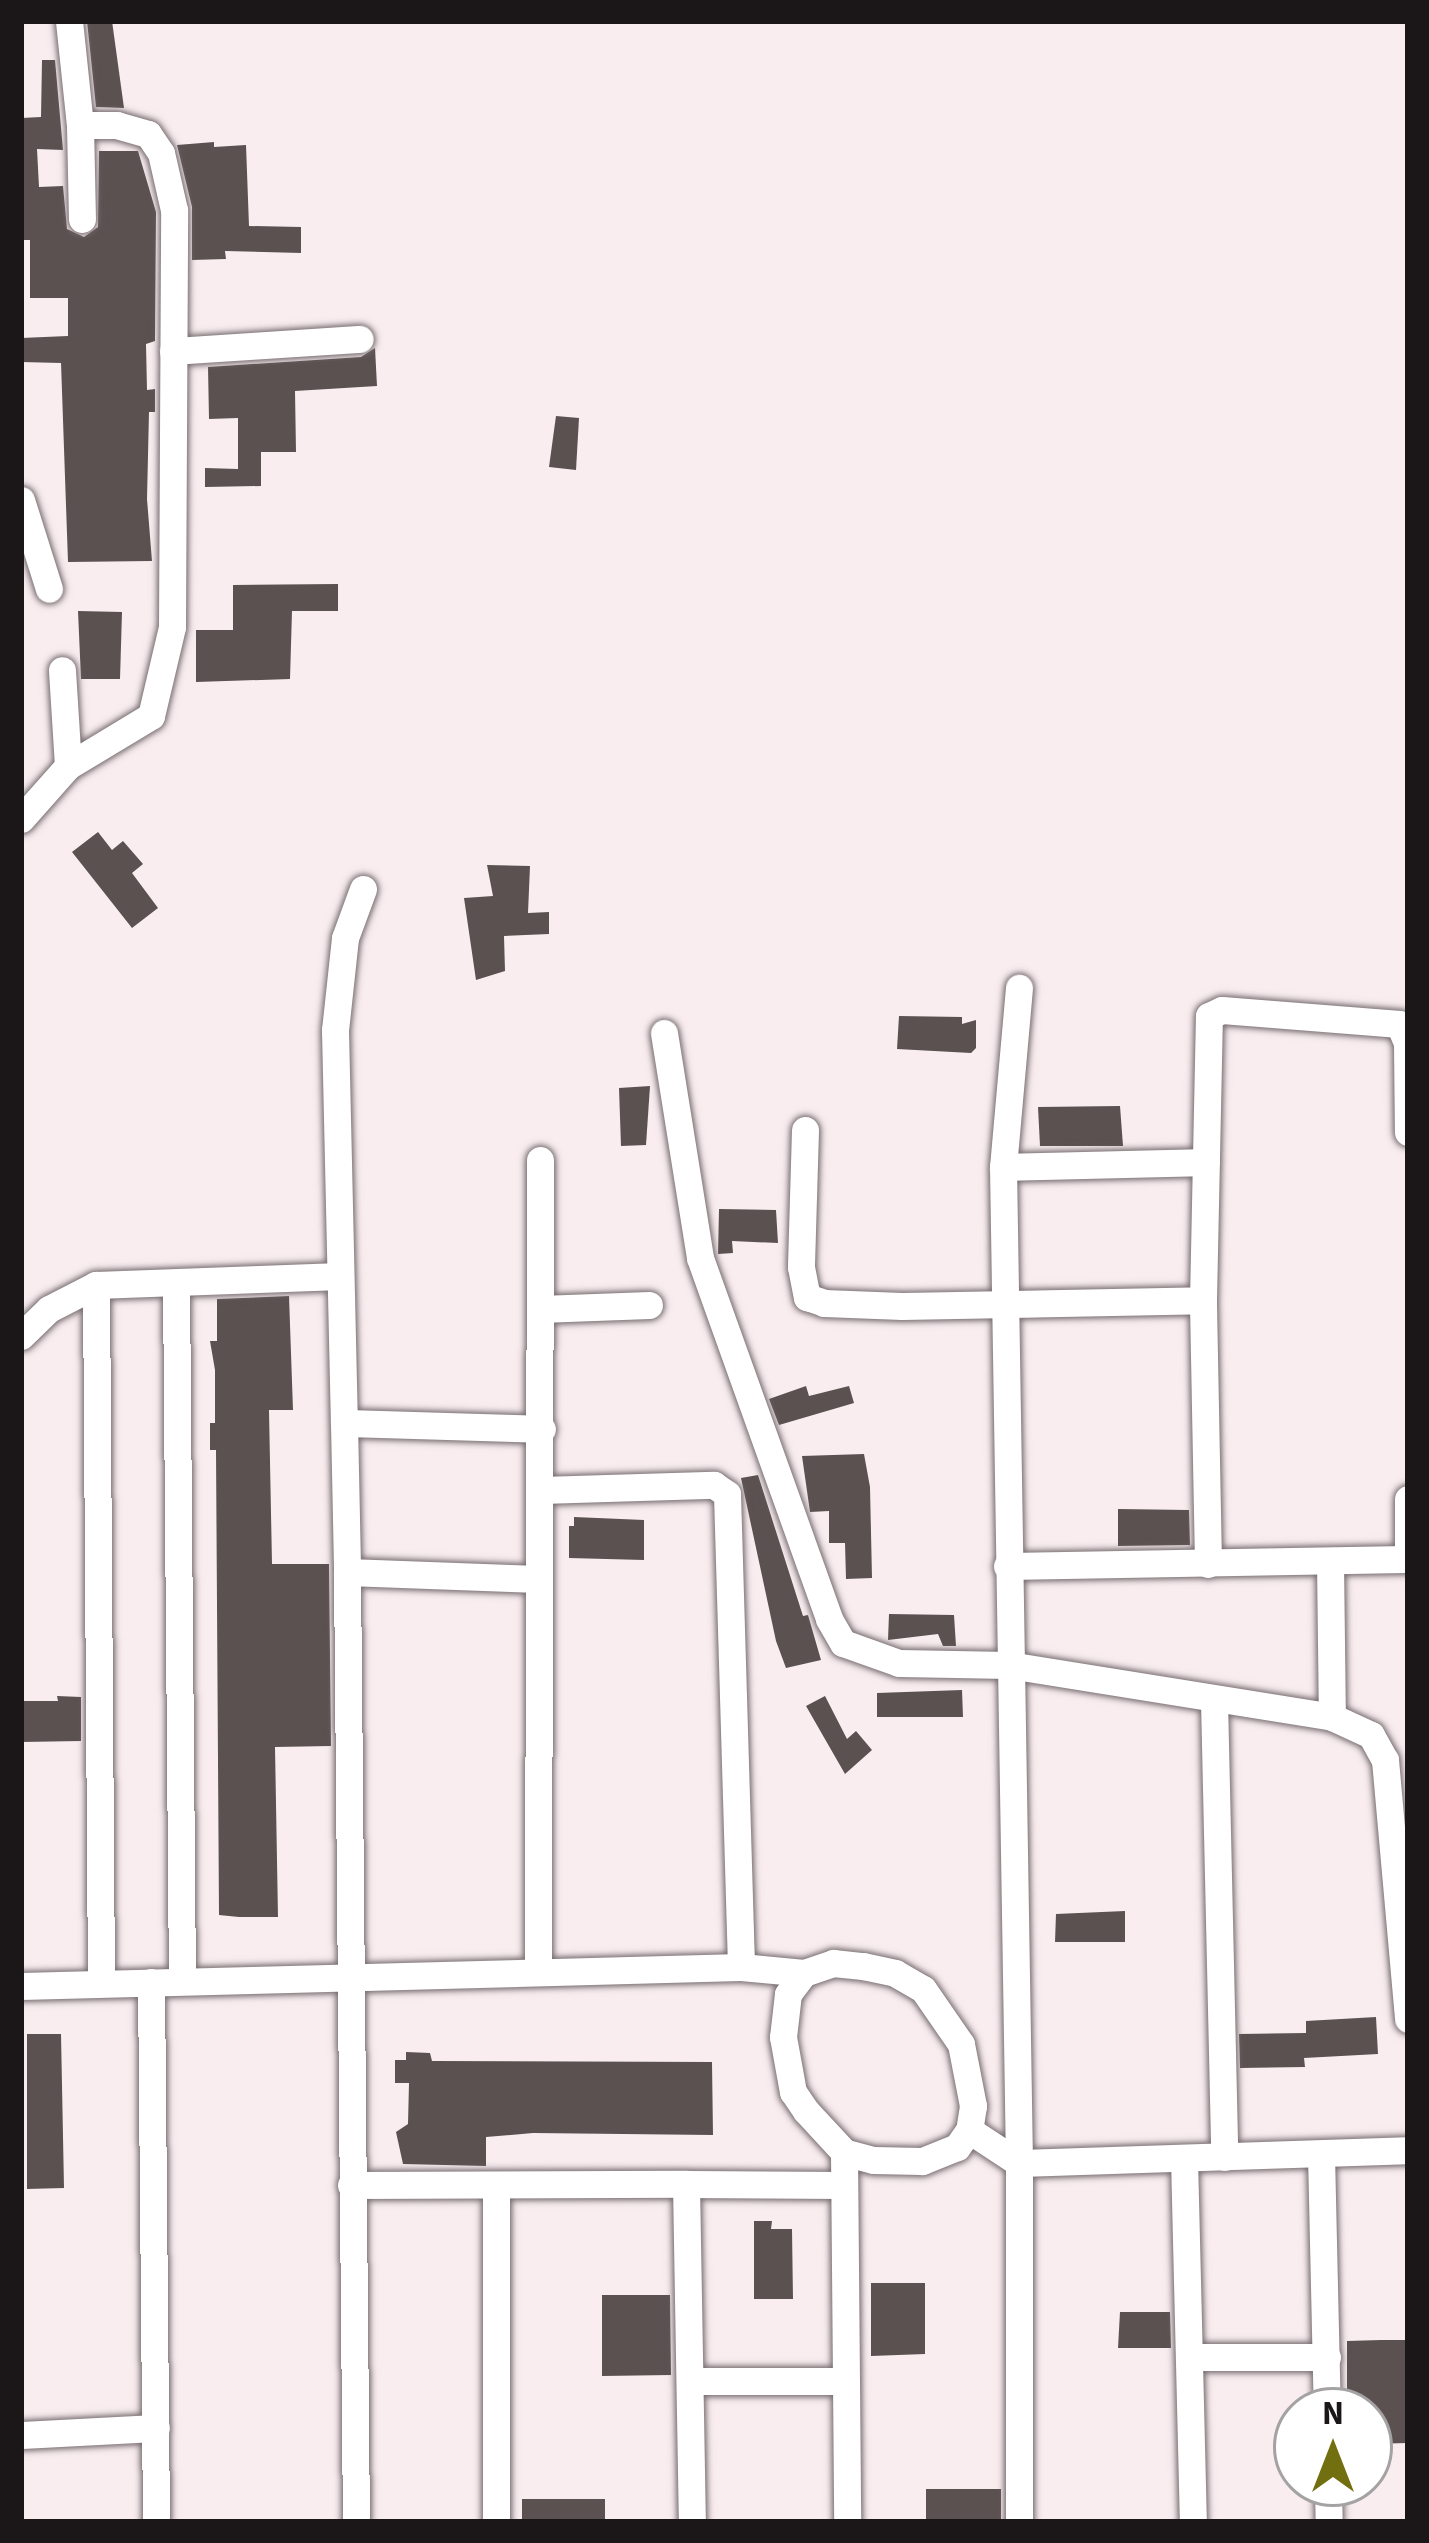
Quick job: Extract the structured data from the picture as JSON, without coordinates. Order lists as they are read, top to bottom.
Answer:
{
  "north": "top"
}
